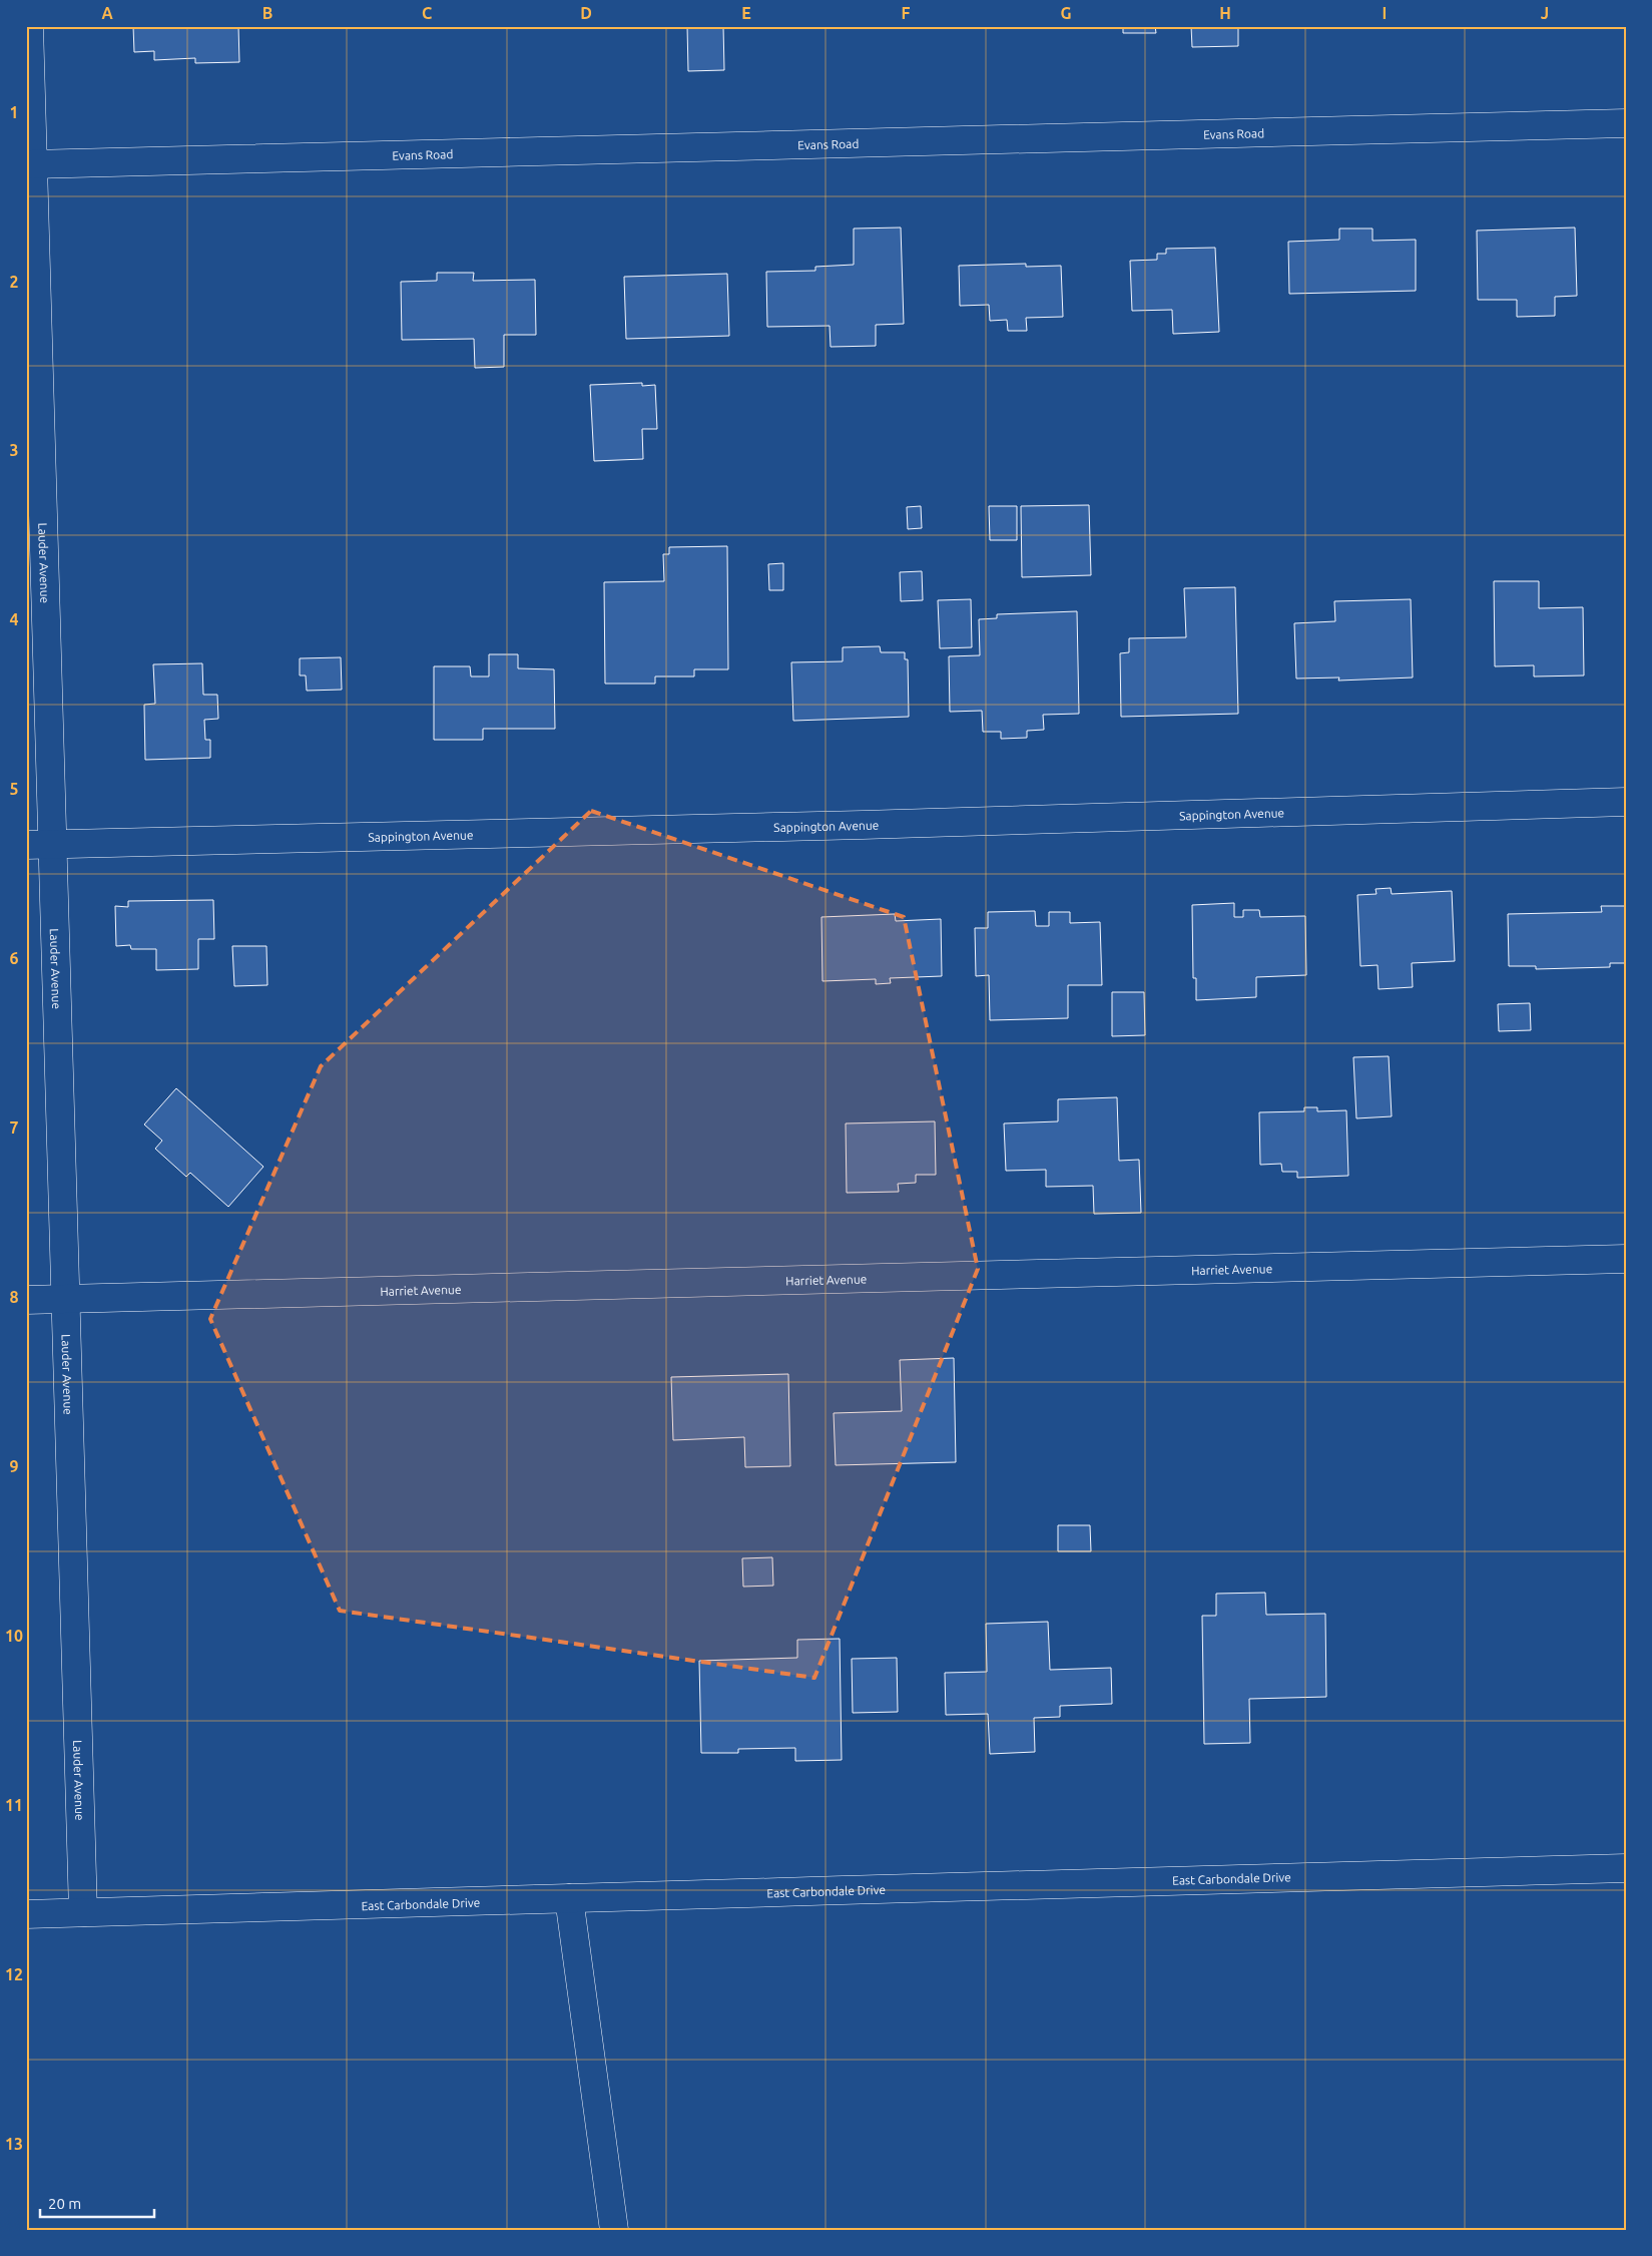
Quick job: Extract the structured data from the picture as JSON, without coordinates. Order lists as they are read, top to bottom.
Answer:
{
  "streets": {
    "street": [
      "Evans Road",
      "Lauder Avenue",
      "Sappington Avenue",
      "Harriet Avenue",
      "East Carbondale Drive"
    ]
  },
  "crossings": [
    ["Evans Road", "Lauder Avenue"],
    ["Lauder Avenue", "Sappington Avenue"],
    ["Lauder Avenue", "Harriet Avenue"],
    ["Lauder Avenue", "East Carbondale Drive"]
  ],
  "scale_bar": "20 m",
  "grid": {
    "columns": [
      "A",
      "B",
      "C",
      "D",
      "E",
      "F",
      "G",
      "H",
      "I",
      "J"
    ],
    "rows": [
      "1",
      "2",
      "3",
      "4",
      "5",
      "6",
      "7",
      "8",
      "9",
      "10",
      "11",
      "12",
      "13"
    ]
  }
}
